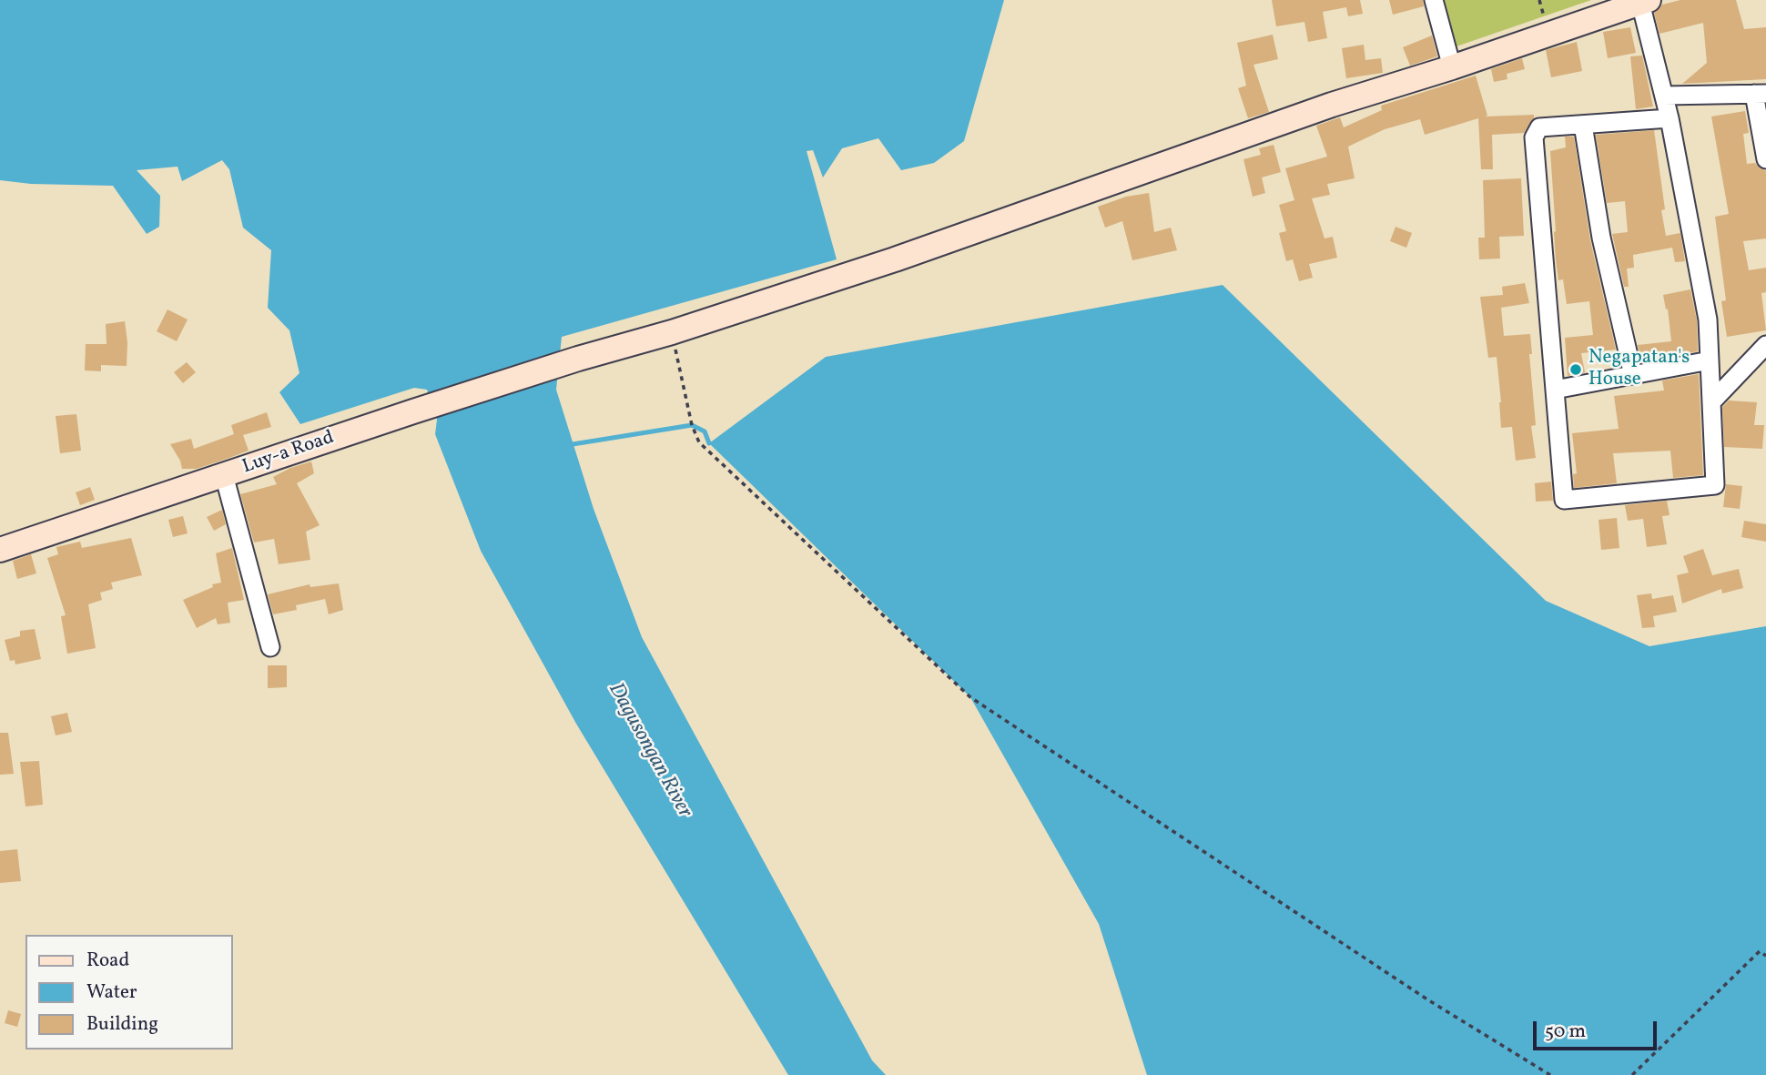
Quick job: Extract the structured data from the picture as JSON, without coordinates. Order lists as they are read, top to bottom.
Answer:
{
  "streets": {
    "main road": ["Luy-a Road"]
  },
  "water": ["Dagusongan River"],
  "places": ["Negapatan's House"],
  "legend": ["Road", "Water", "Building"],
  "scale_bar": "50 m"
}
